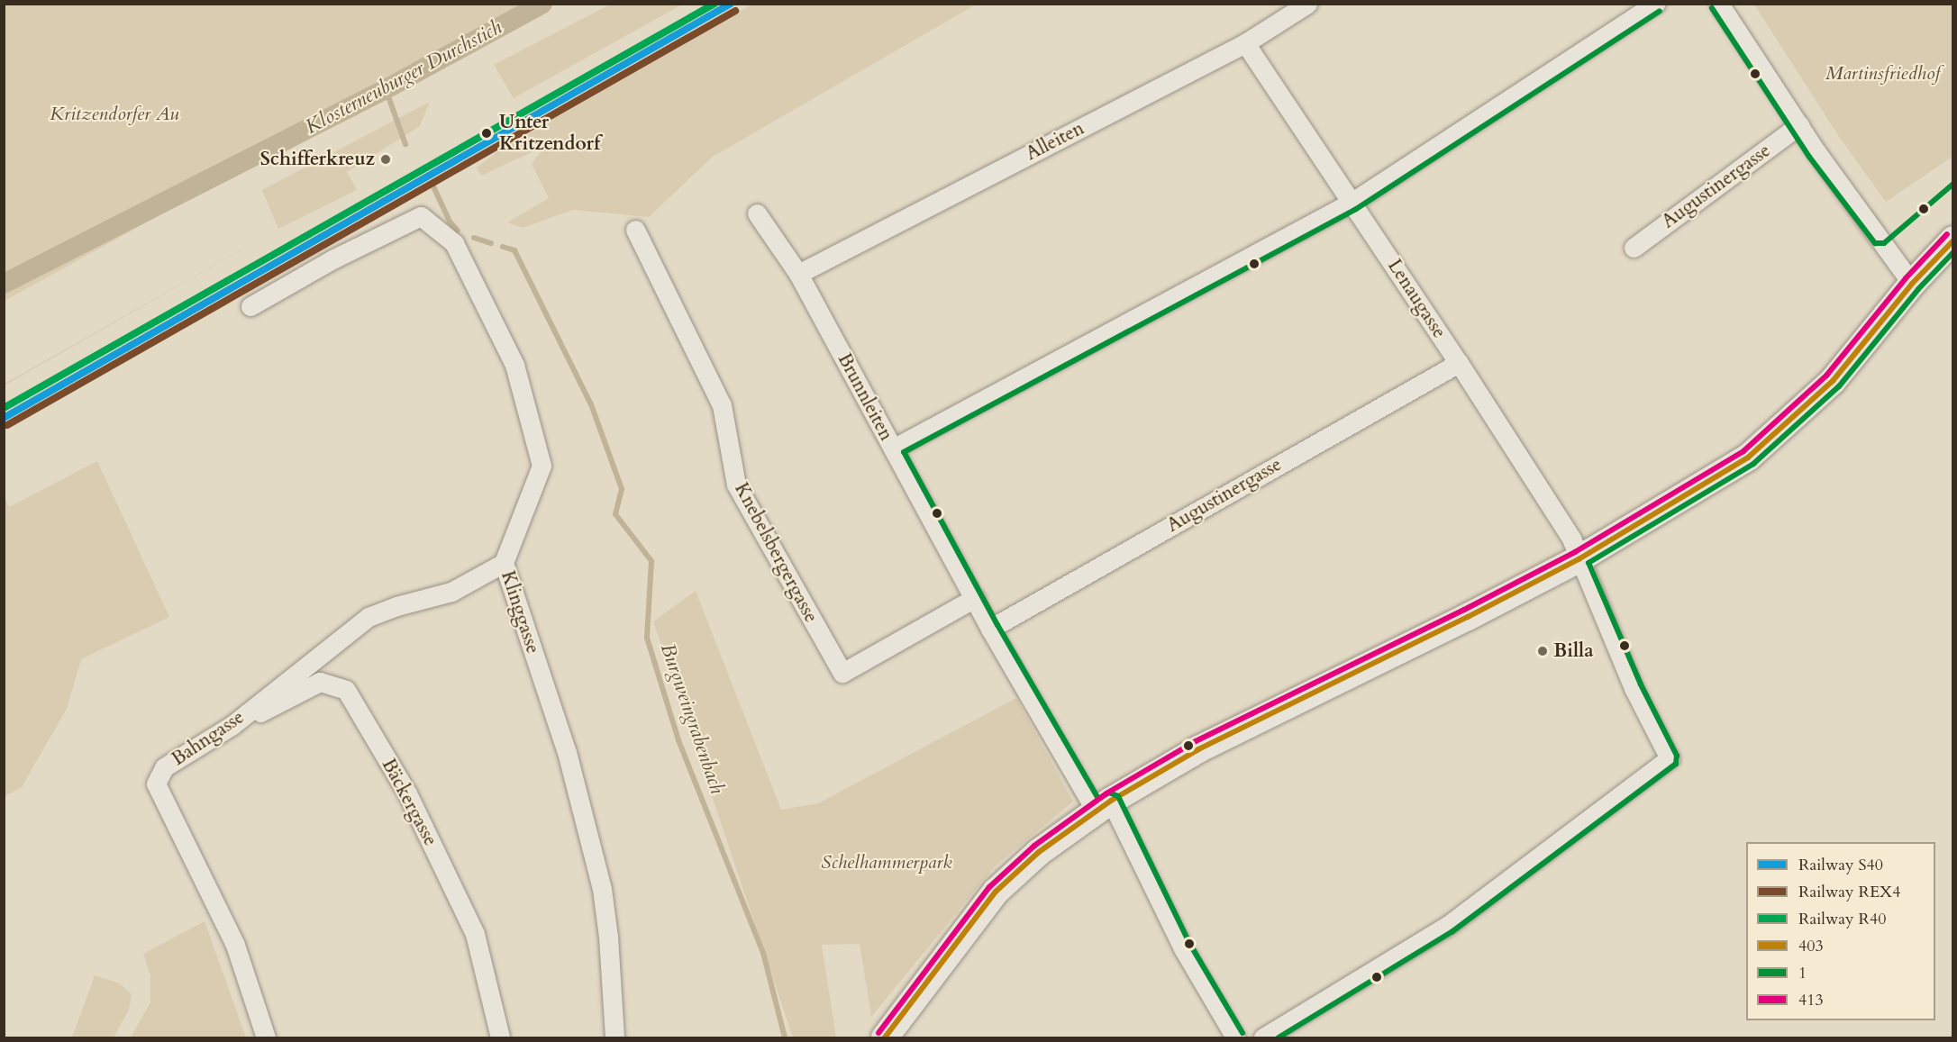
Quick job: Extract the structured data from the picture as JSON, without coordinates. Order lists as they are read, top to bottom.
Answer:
{
  "streets": {
    "street": [
      "Alleiten",
      "Augustinergasse",
      "Lenaugasse",
      "Brunnleiten",
      "Knebelsbergergasse",
      "Klinggasse",
      "Bahngasse",
      "Bäckergasse"
    ]
  },
  "crossings": [
    ["Alleiten", "Lenaugasse"],
    ["Alleiten", "Brunnleiten"],
    ["Augustinergasse", "Lenaugasse"],
    ["Augustinergasse", "Brunnleiten"],
    ["Brunnleiten", "Knebelsbergergasse"],
    ["Klinggasse", "Bahngasse"],
    ["Bahngasse", "Bäckergasse"]
  ],
  "water": ["Klosterneuburger Durchstich", "Burgweingrabenbach"],
  "parks": ["Martinsfriedhof", "Kritzendorfer Au", "Schelhammerpark"],
  "places": ["Unter Kritzendorf", "Schifferkreuz", "Billa"],
  "lines": [
    "rail line S40",
    "rail line R40",
    "transit line 1",
    "rail line REX4",
    "transit line 413",
    "transit line 403"
  ],
  "legend": [
    "Railway S40",
    "Railway REX4",
    "Railway R40",
    "403",
    "1",
    "413"
  ]
}
